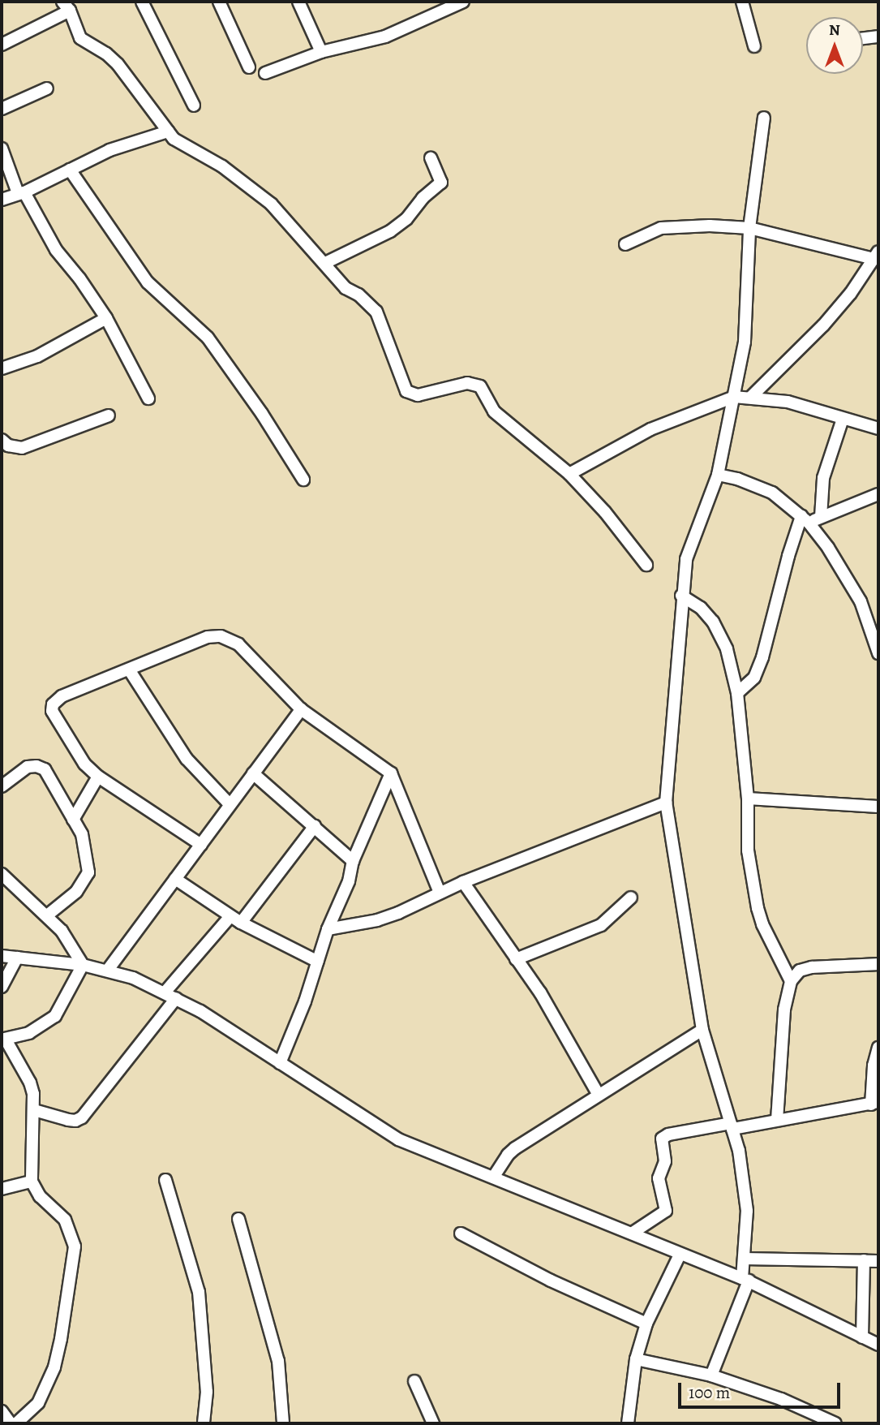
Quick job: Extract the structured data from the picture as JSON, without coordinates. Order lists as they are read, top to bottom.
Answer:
{
  "scale_bar": "100 m",
  "north": "top"
}
